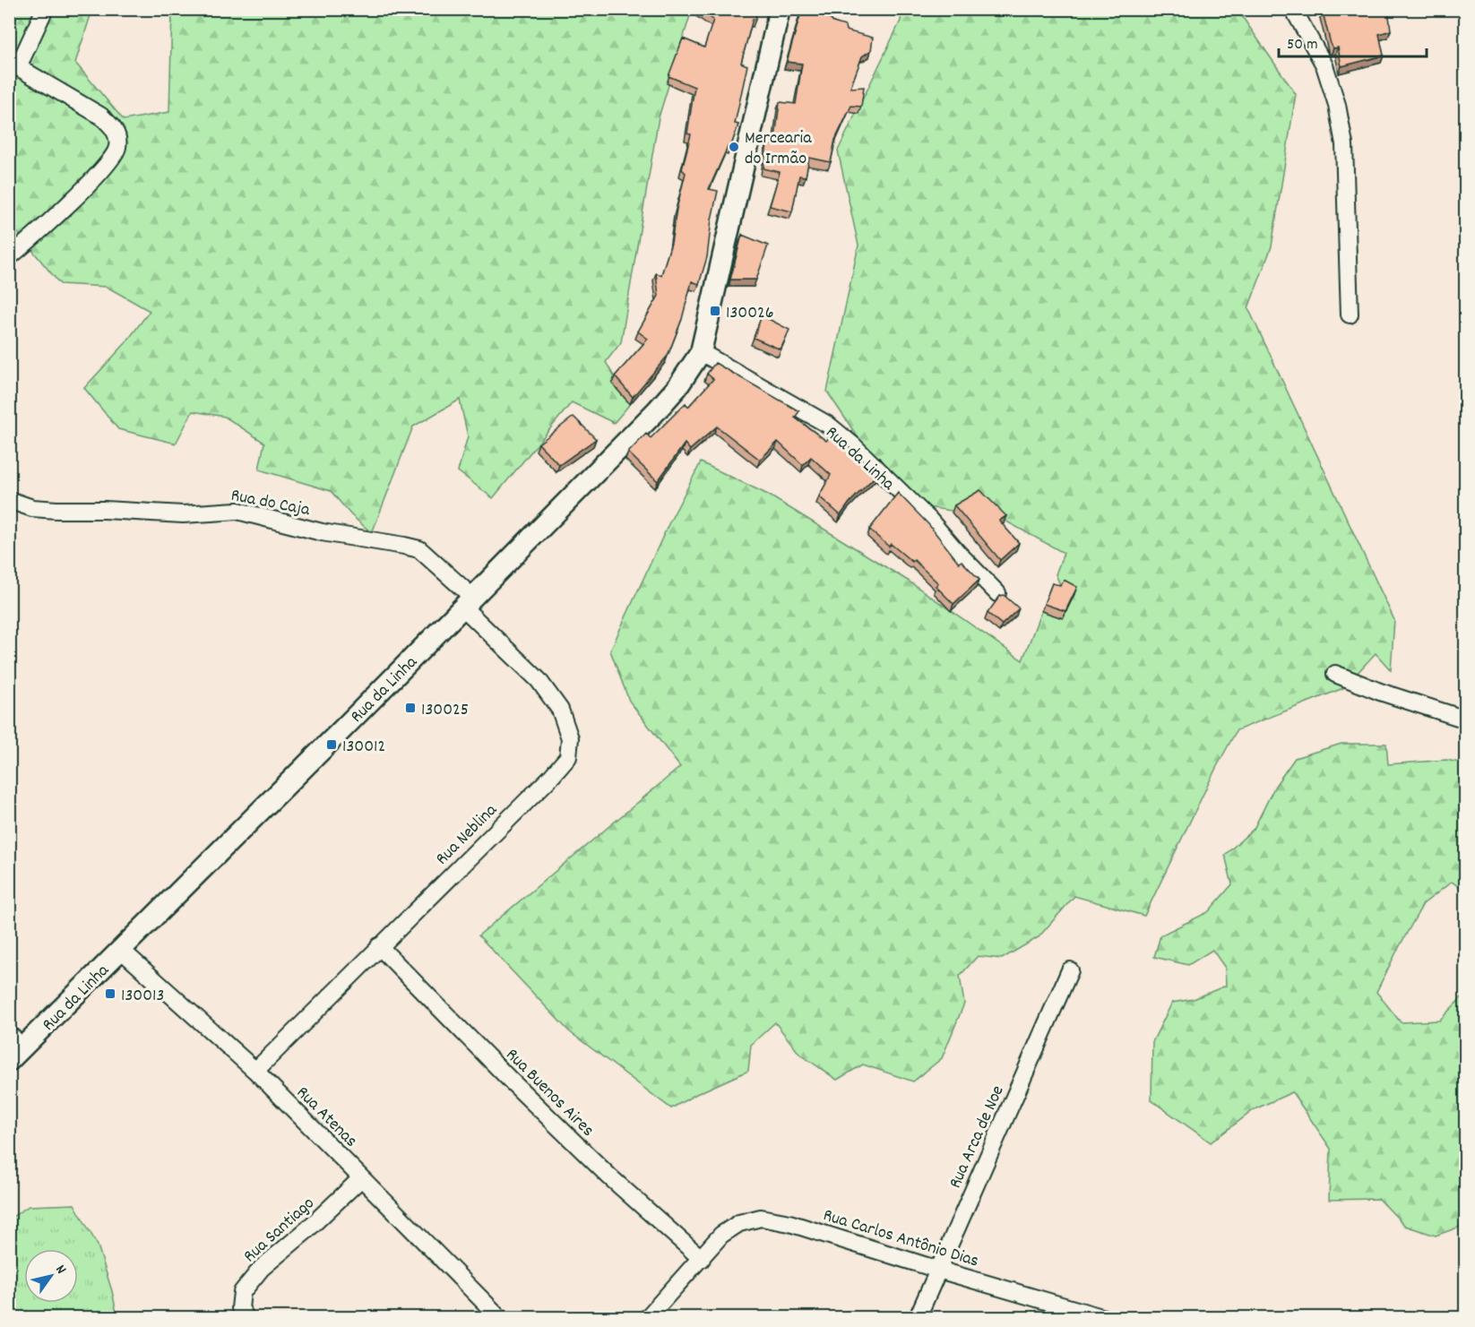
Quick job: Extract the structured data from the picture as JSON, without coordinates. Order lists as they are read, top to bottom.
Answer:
{
  "streets": {
    "street": [
      "Rua da Linha",
      "Rua do Caja",
      "Rua Neblina",
      "Rua Buenos Aires",
      "Rua Atenas",
      "Rua Arca de Noe",
      "Rua Santiago",
      "Rua Carlos Antônio Dias"
    ]
  },
  "crossings": [
    ["Rua da Linha", "Rua do Caja"],
    ["Rua da Linha", "Rua Neblina"],
    ["Rua da Linha", "Rua Atenas"],
    ["Rua do Caja", "Rua Neblina"],
    ["Rua Neblina", "Rua Buenos Aires"],
    ["Rua Neblina", "Rua Atenas"],
    ["Rua Buenos Aires", "Rua Carlos Antônio Dias"],
    ["Rua Atenas", "Rua Santiago"],
    ["Rua Arca de Noe", "Rua Carlos Antônio Dias"]
  ],
  "places": {
    "other": ["Mercearia do Irmão"],
    "transit": [
      "130026",
      "130025",
      "130012",
      "130013"
    ]
  },
  "scale_bar": "50 m",
  "north": "top right"
}
